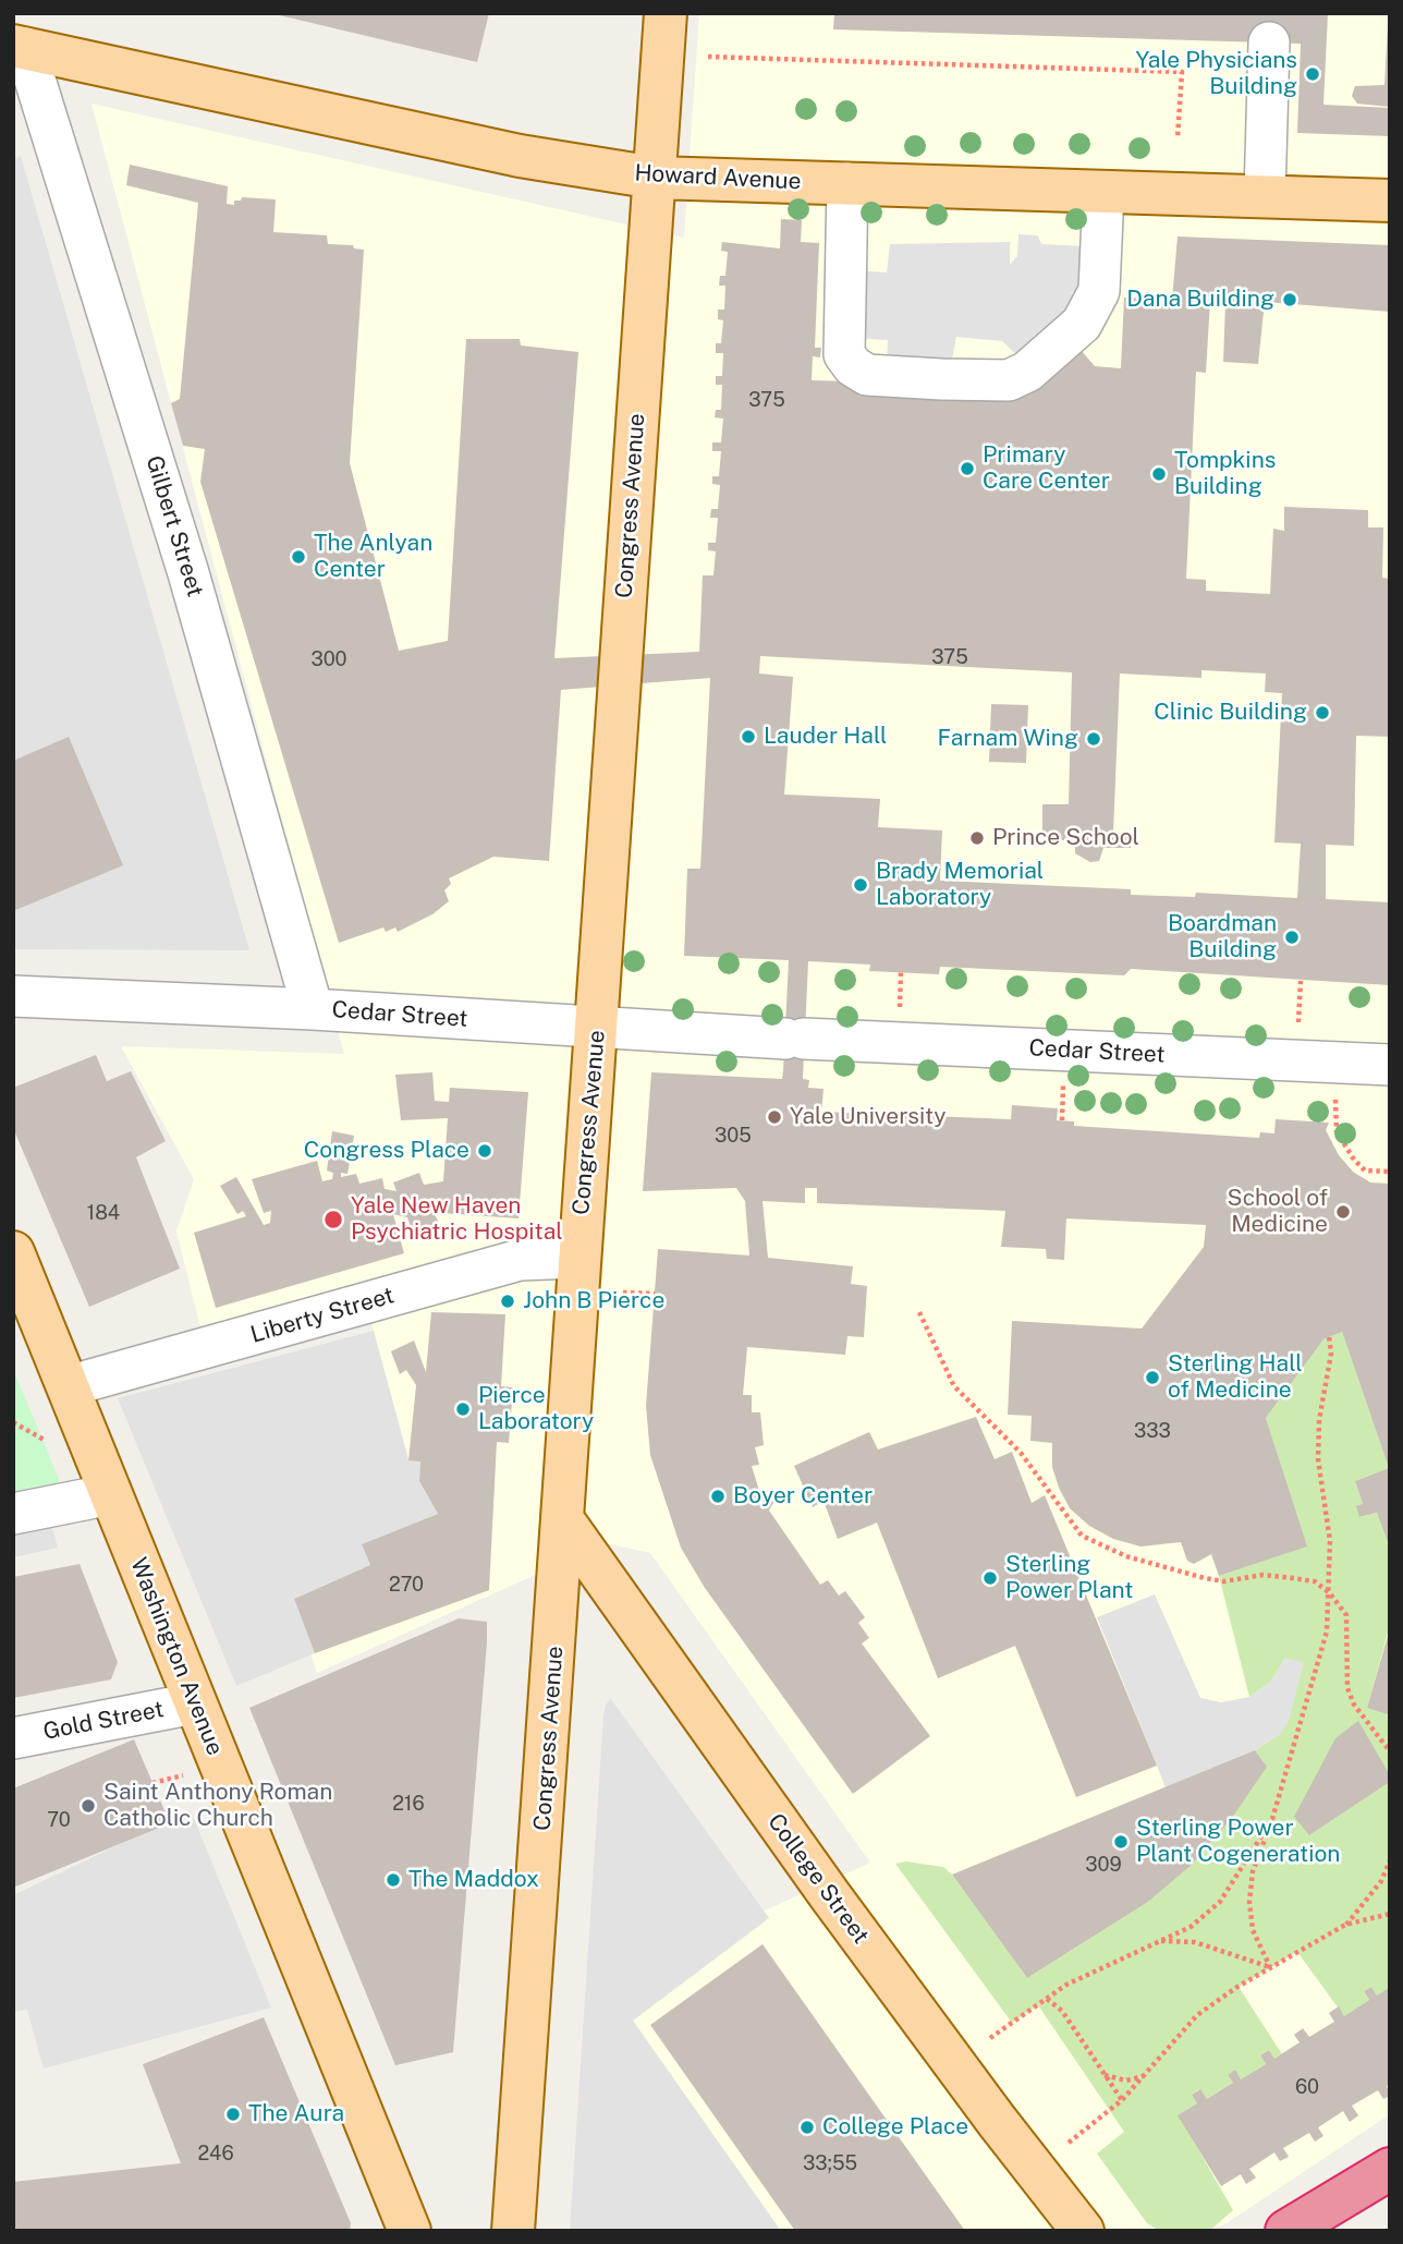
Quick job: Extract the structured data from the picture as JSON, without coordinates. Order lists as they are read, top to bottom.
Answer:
{
  "streets": {
    "main road": [
      "Howard Avenue",
      "Congress Avenue",
      "Washington Avenue",
      "College Street"
    ],
    "street": [
      "Gilbert Street",
      "Cedar Street",
      "Liberty Street",
      "Gold Street"
    ]
  },
  "crossings": [
    ["Howard Avenue", "Congress Avenue"],
    ["Howard Avenue", "Gilbert Street"],
    ["Congress Avenue", "Cedar Street"],
    ["Congress Avenue", "Liberty Street"],
    ["Congress Avenue", "College Street"],
    ["Gilbert Street", "Cedar Street"],
    ["Liberty Street", "Washington Avenue"],
    ["Washington Avenue", "Gold Street"]
  ],
  "places": [
    "Yale Physicians Building",
    "Dana Building",
    "Primary Care Center",
    "Tompkins Building",
    "The Anlyan Center",
    "Clinic Building",
    "Lauder Hall",
    "Farnam Wing",
    "Prince School",
    "Brady Memorial Laboratory",
    "Boardman Building",
    "Yale University",
    "Congress Place",
    "School of Medicine",
    "Yale New Haven Psychiatric Hospital",
    "John B Pierce",
    "Sterling Hall of Medicine",
    "Pierce Laboratory",
    "Boyer Center",
    "Sterling Power Plant",
    "Saint Anthony Roman Catholic Church",
    "Sterling Power Plant Cogeneration",
    "The Maddox",
    "The Aura",
    "College Place"
  ],
  "house_numbers": [
    "375",
    "375",
    "300",
    "305",
    "184",
    "333",
    "270",
    "216",
    "70",
    "309",
    "60",
    "246",
    "33;55"
  ]
}
